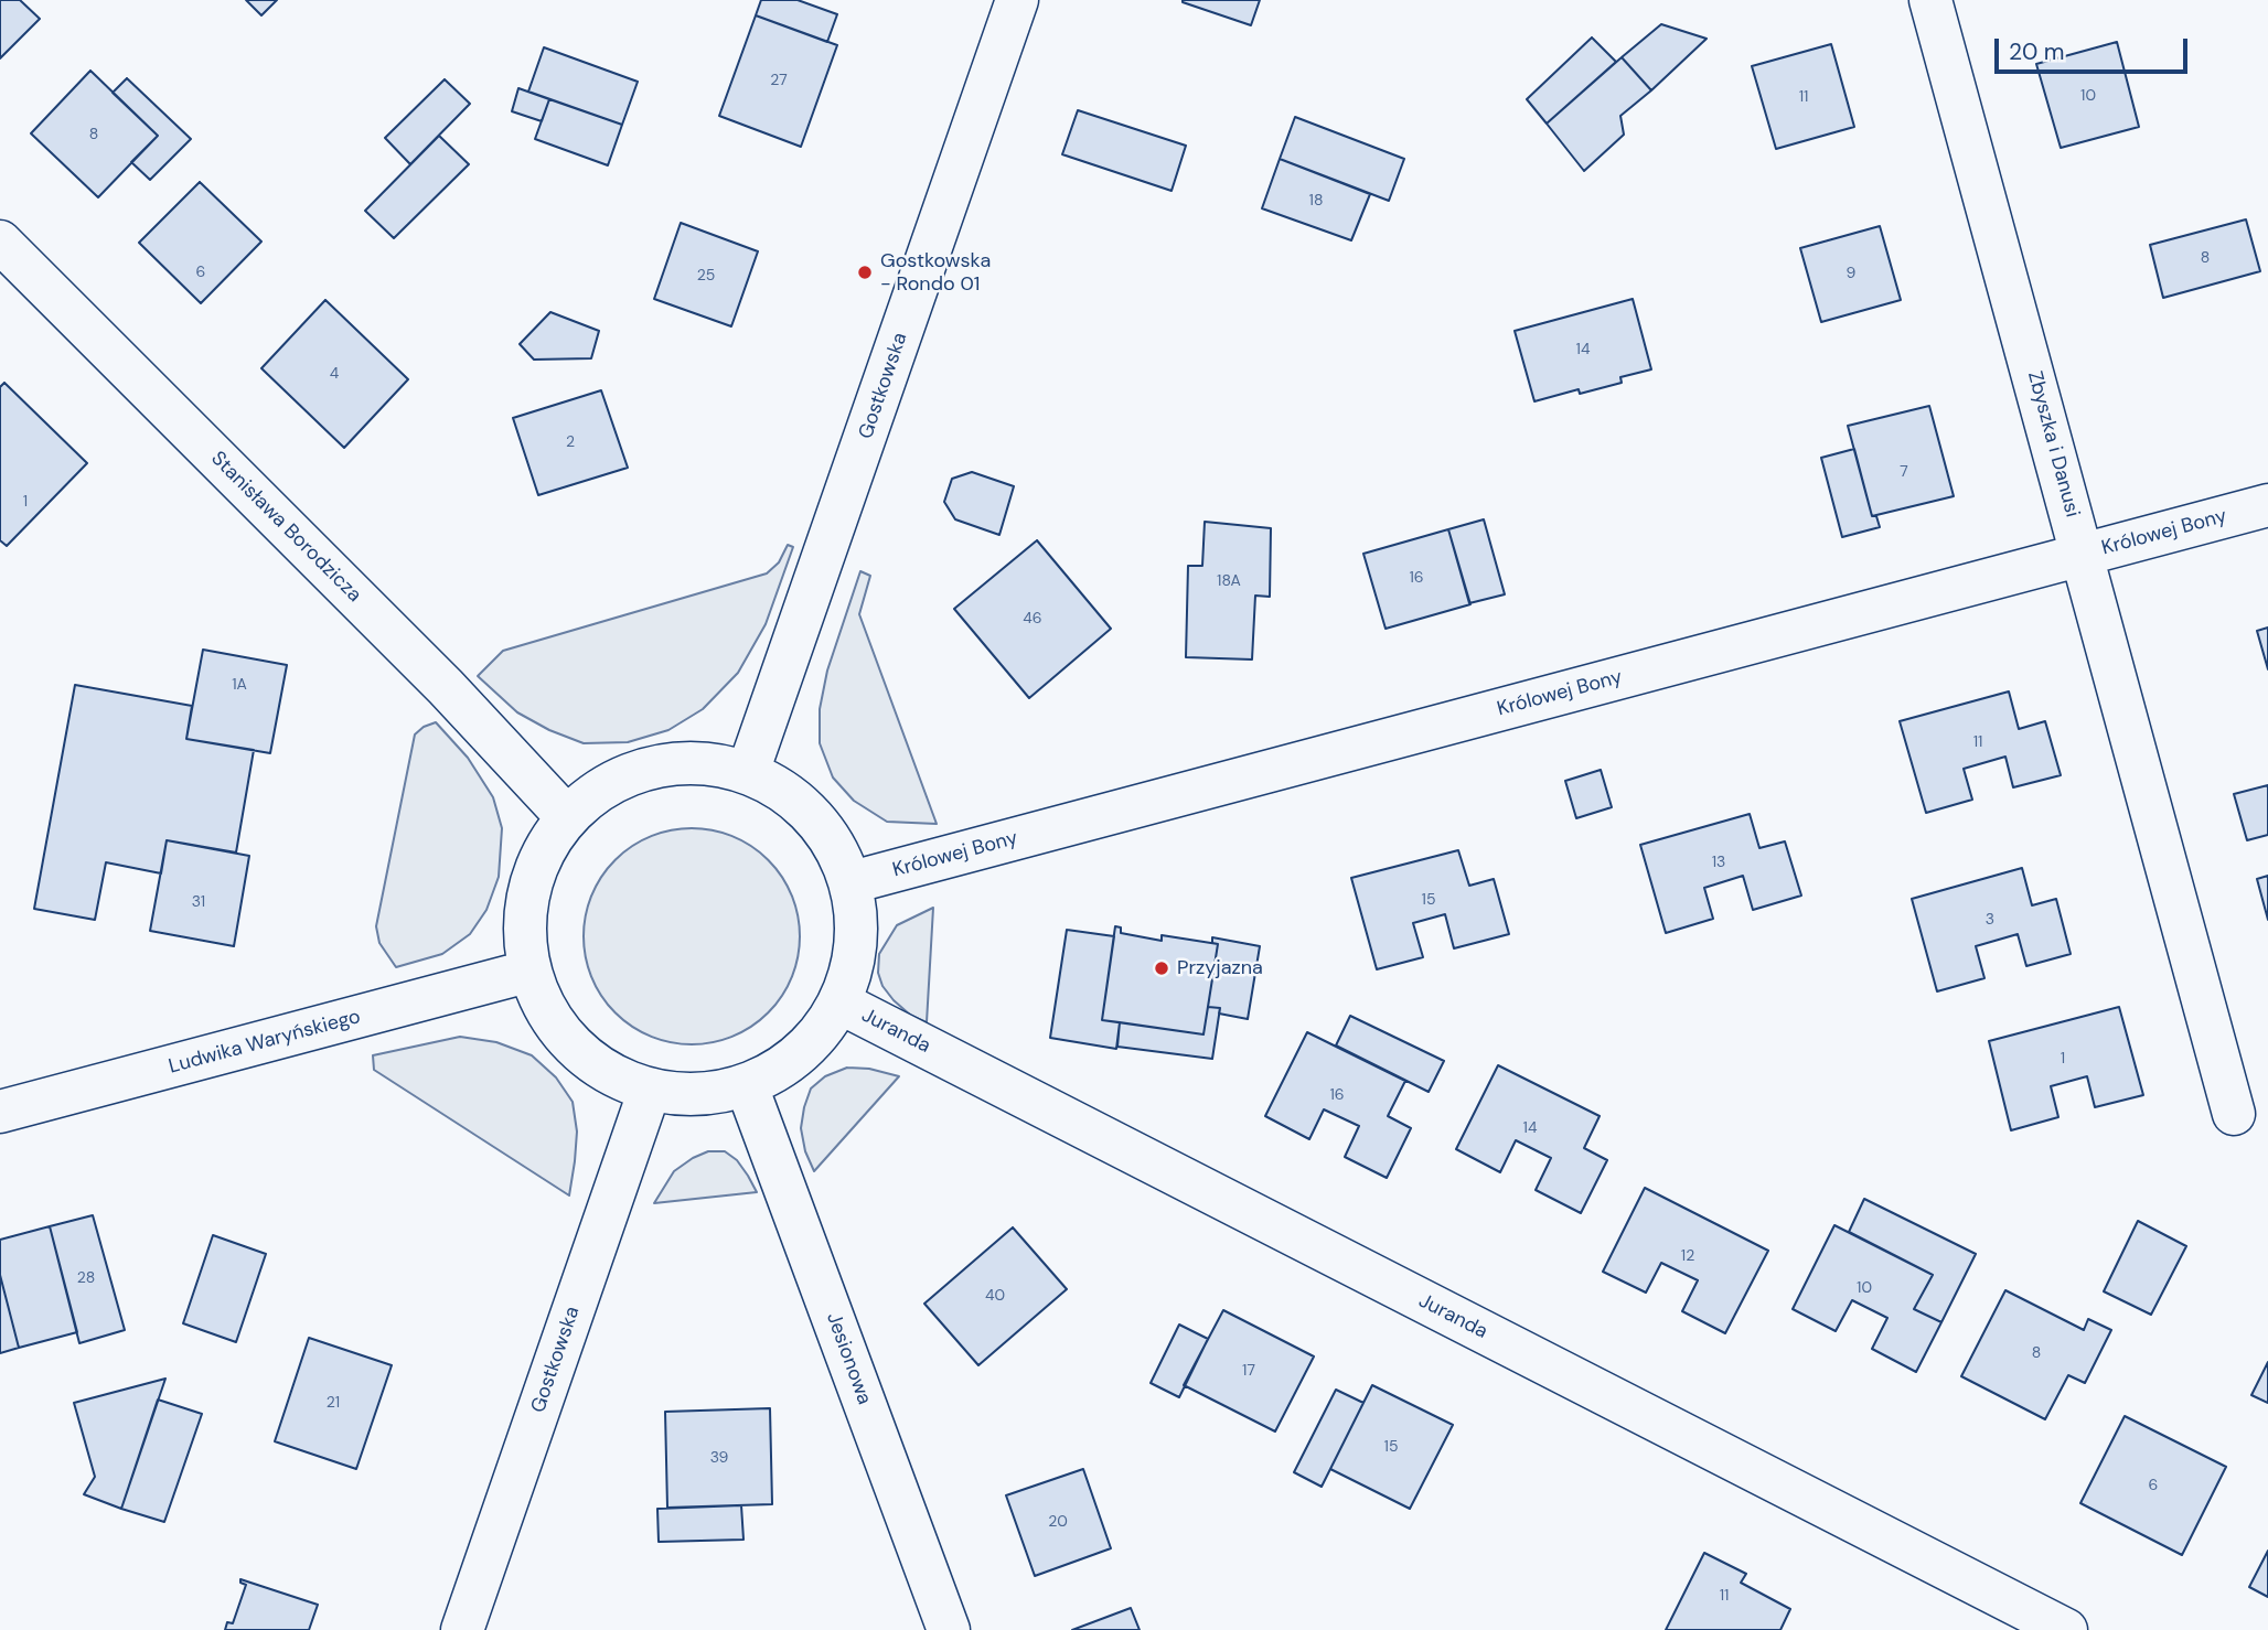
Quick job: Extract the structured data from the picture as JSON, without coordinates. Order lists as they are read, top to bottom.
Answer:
{
  "streets": {
    "street": [
      "Gostkowska",
      "Zbyszka i Danusi",
      "Stanisława Borodzicza",
      "Królowej Bony",
      "Juranda",
      "Ludwika Waryńskiego",
      "Jesionowa"
    ]
  },
  "crossings": [
    ["Zbyszka i Danusi", "Królowej Bony"]
  ],
  "places": ["Gostkowska - Rondo 01", "Przyjazna"],
  "house_numbers": [
    "27",
    "10",
    "11",
    "8",
    "18",
    "8",
    "6",
    "9",
    "25",
    "14",
    "4",
    "2",
    "7",
    "1",
    "16",
    "18A",
    "46",
    "1A",
    "11",
    "13",
    "15",
    "31",
    "3",
    "1",
    "16",
    "14",
    "12",
    "28",
    "10",
    "40",
    "8",
    "17",
    "21",
    "15",
    "39",
    "6",
    "20",
    "11"
  ],
  "scale_bar": "20 m"
}
